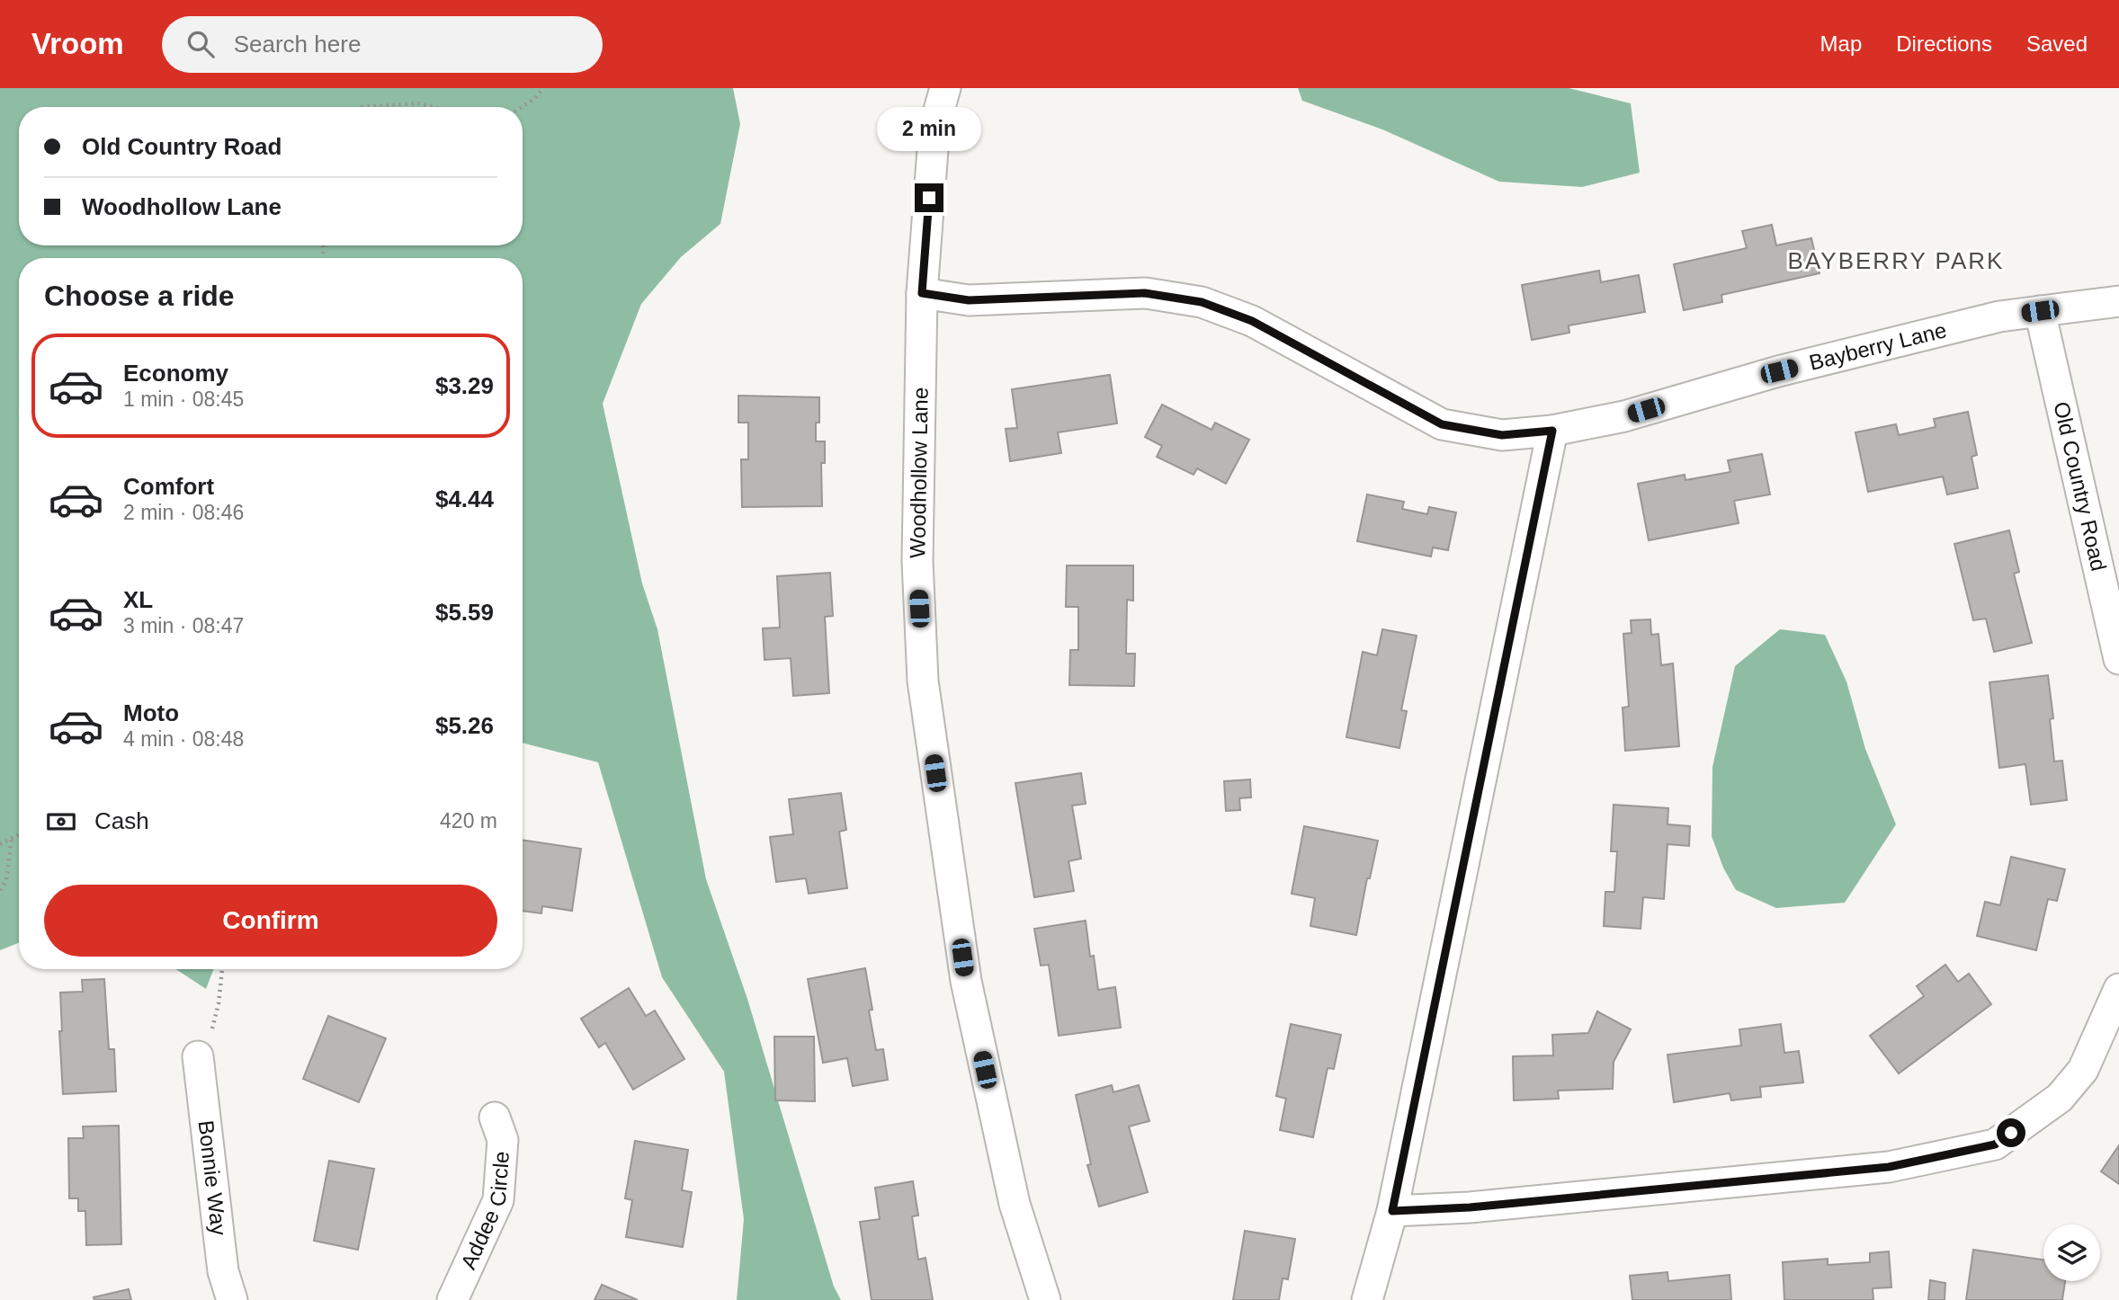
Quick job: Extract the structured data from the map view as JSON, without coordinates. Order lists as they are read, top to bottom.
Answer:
{
  "streets": {
    "street": [
      "Bayberry Lane",
      "Woodhollow Lane",
      "Old Country Road",
      "Bonnie Way",
      "Addee Circle"
    ]
  },
  "crossings": [
    ["Bayberry Lane", "Woodhollow Lane"],
    ["Bayberry Lane", "Old Country Road"]
  ],
  "districts": ["BAYBERRY PARK"],
  "page": {
    "header": "Vroom",
    "search": "Search here",
    "nav": ["Map", "Directions", "Saved"],
    "bubble": "2 min",
    "banner": ["Old Country Road", "Woodhollow Lane"],
    "heading": "Choose a ride",
    "list": [
      {
        "name": "Economy",
        "note": "1 min · 08:45",
        "value": "$3.29"
      },
      {
        "name": "Comfort",
        "note": "2 min · 08:46",
        "value": "$4.44"
      },
      {
        "name": "XL",
        "note": "3 min · 08:47",
        "value": "$5.59"
      },
      {
        "name": "Moto",
        "note": "4 min · 08:48",
        "value": "$5.26"
      }
    ],
    "pay": ["Cash", "420 m"],
    "buttons": "Confirm"
  }
}
